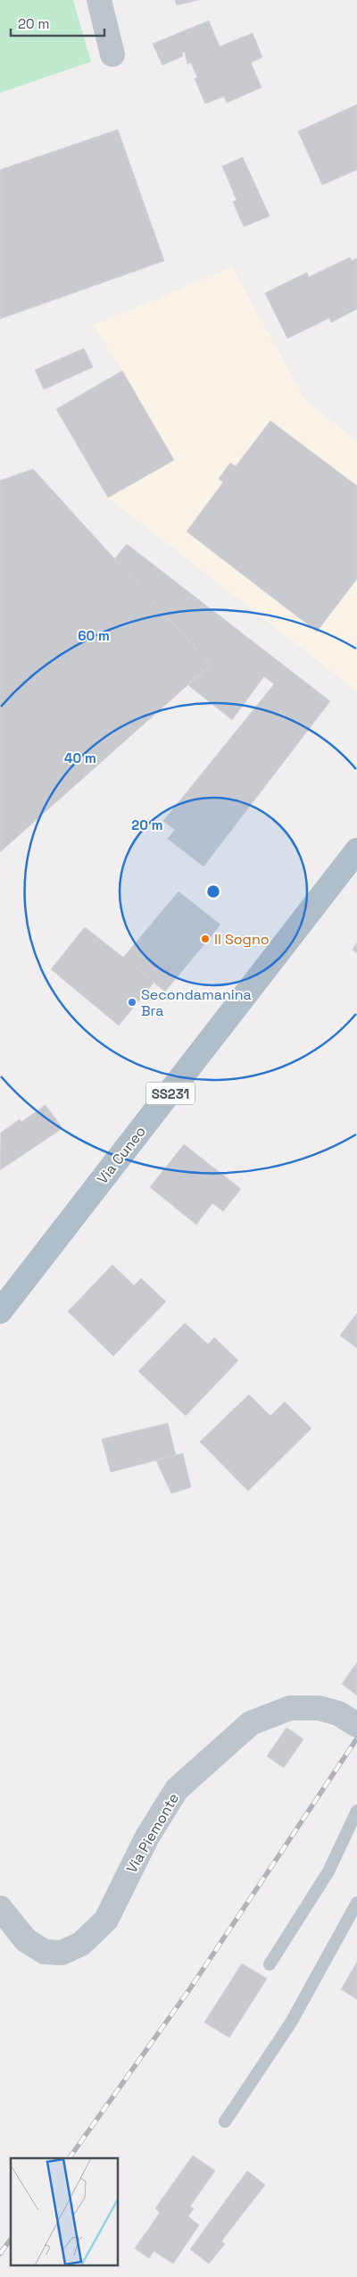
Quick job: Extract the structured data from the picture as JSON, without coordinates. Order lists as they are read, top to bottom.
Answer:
{
  "streets": {
    "main road": ["SS231", "Via Cuneo"],
    "street": ["Via Piemonte"]
  },
  "places": ["Il Sogno", "Secondamanina Bra"],
  "scale_bar": "20 m",
  "rings": ["60 m", "40 m", "20 m"]
}
